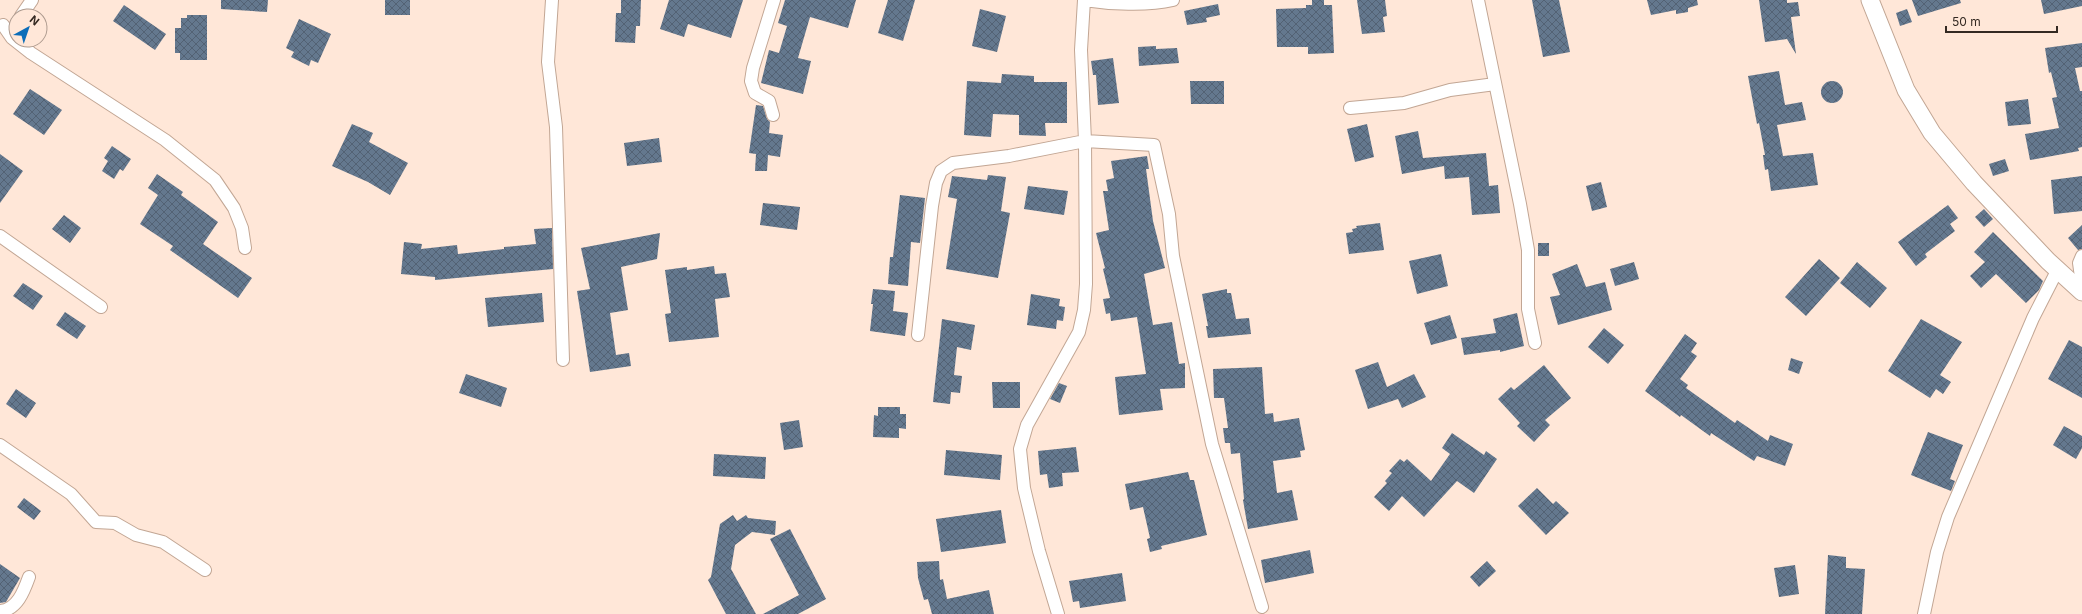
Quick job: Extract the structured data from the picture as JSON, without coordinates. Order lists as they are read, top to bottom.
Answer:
{
  "scale_bar": "50 m",
  "north": "top right"
}
